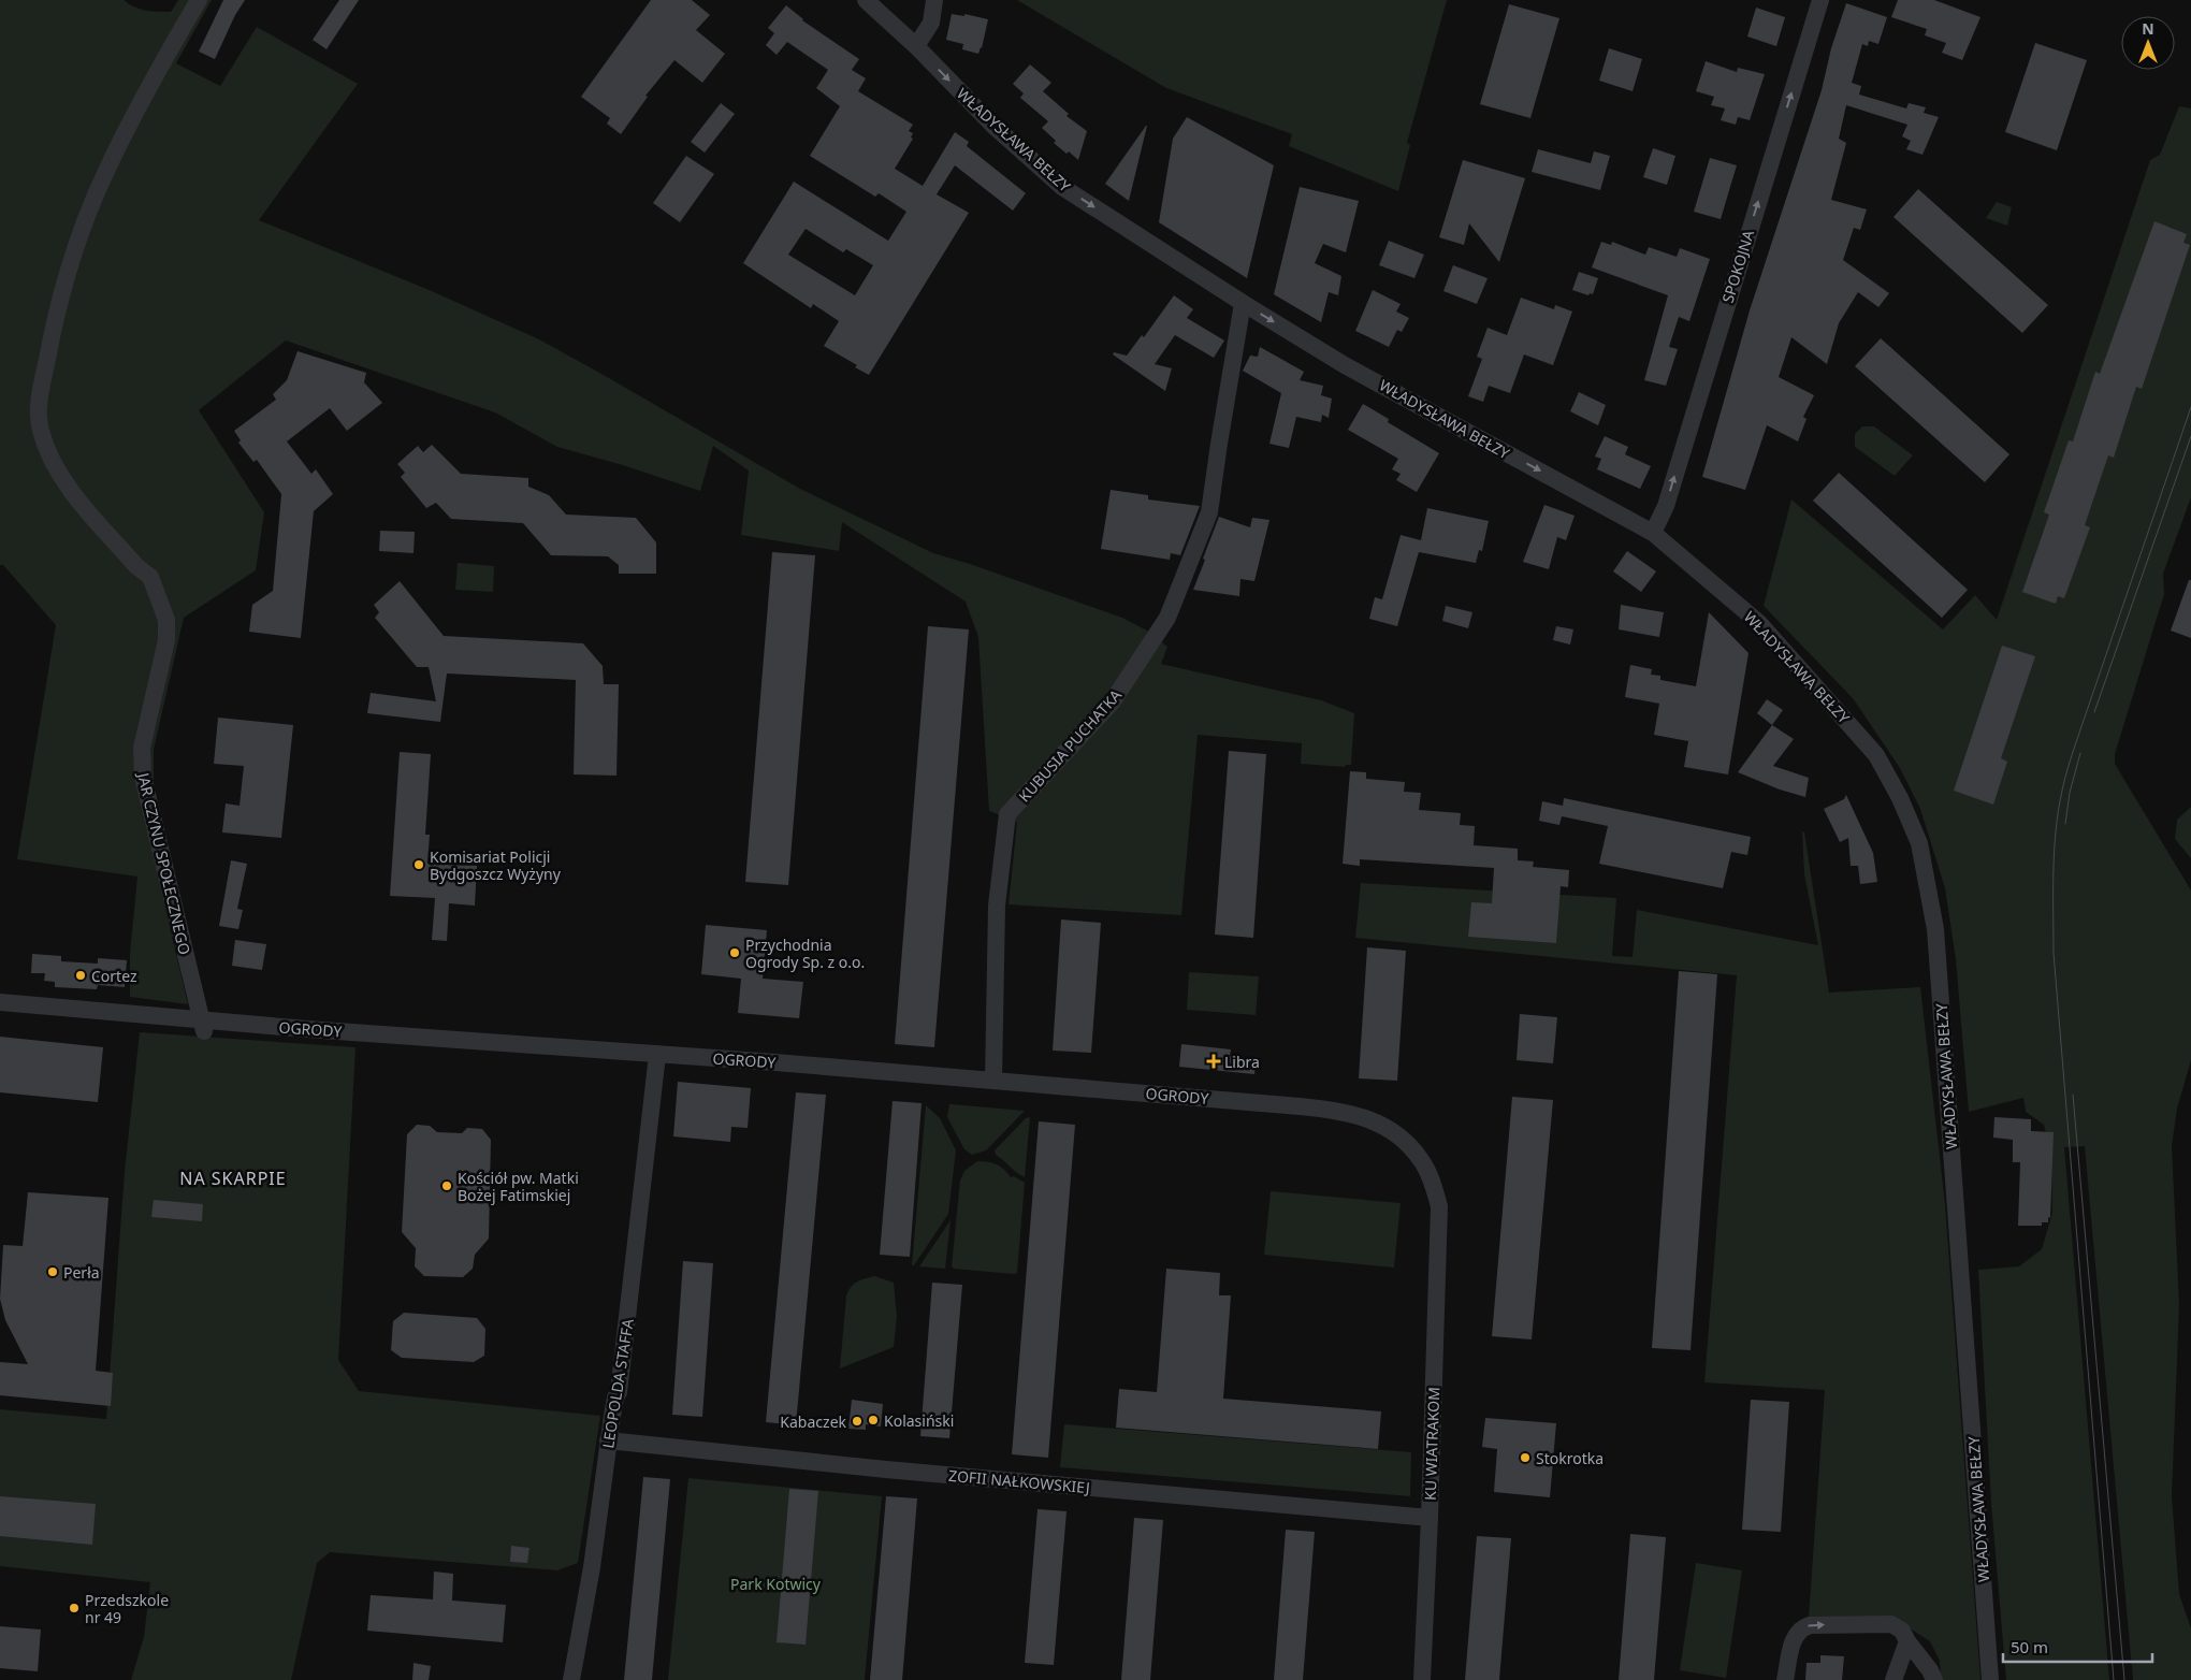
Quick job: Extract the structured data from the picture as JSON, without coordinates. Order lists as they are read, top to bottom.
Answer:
{
  "streets": {
    "street": [
      "WŁADYSŁAWA BEŁZY",
      "SPOKOJNA",
      "KUBUSIA PUCHATKA",
      "JAR CZYNU SPOŁECZNEGO",
      "OGRODY",
      "LEOPOLDA STAFFA",
      "KU WIATRAKOM",
      "ZOFII NAŁKOWSKIEJ"
    ]
  },
  "crossings": [
    ["WŁADYSŁAWA BEŁZY", "SPOKOJNA"],
    ["WŁADYSŁAWA BEŁZY", "KUBUSIA PUCHATKA"],
    ["KUBUSIA PUCHATKA", "OGRODY"],
    ["JAR CZYNU SPOŁECZNEGO", "OGRODY"],
    ["OGRODY", "LEOPOLDA STAFFA"],
    ["OGRODY", "KU WIATRAKOM"],
    ["LEOPOLDA STAFFA", "ZOFII NAŁKOWSKIEJ"],
    ["KU WIATRAKOM", "ZOFII NAŁKOWSKIEJ"]
  ],
  "one_way": ["WŁADYSŁAWA BEŁZY", "SPOKOJNA"],
  "districts": ["NA SKARPIE"],
  "parks": ["Park Kotwicy"],
  "places": {
    "other": [
      "Komisariat Policji Bydgoszcz Wyżyny",
      "Przychodnia Ogrody Sp. z o.o.",
      "Cortez",
      "Kościół pw. Matki Bożej Fatimskiej",
      "Perła",
      "Kolasiński",
      "Kabaczek",
      "Stokrotka",
      "Przedszkole nr 49"
    ],
    "health": ["Libra"]
  },
  "scale_bar": "50 m",
  "north": "top"
}
